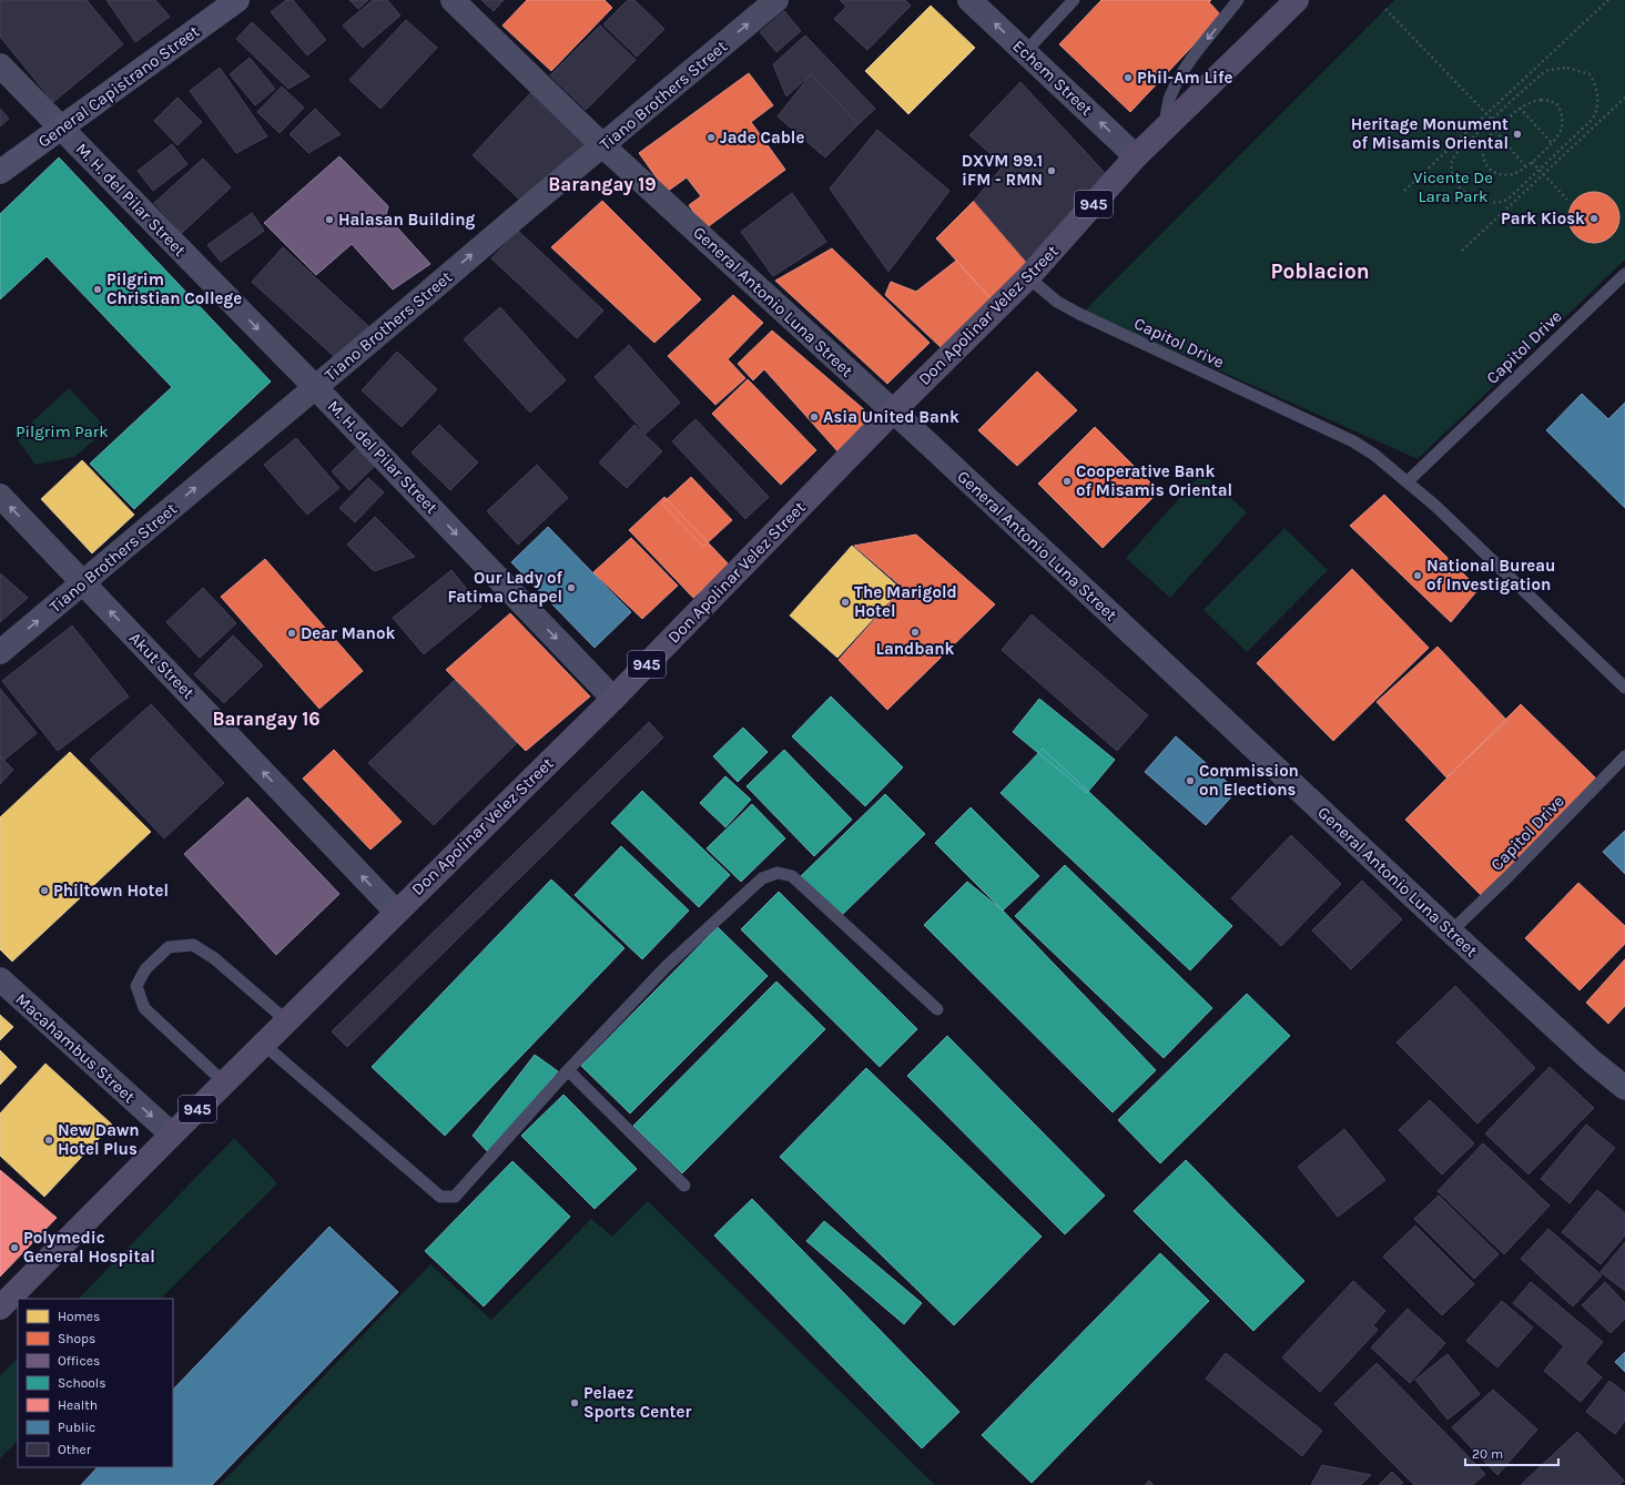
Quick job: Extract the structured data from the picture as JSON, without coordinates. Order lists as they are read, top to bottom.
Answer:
{
  "streets": {
    "main road": ["General Capistrano Street", "945", "Don Apolinar Velez Street"],
    "street": [
      "Echem Street",
      "Tiano Brothers Street",
      "M. H. del Pilar Street",
      "General Antonio Luna Street",
      "Akut Street",
      "Macahambus Street"
    ],
    "lane": ["Capitol Drive"]
  },
  "crossings": [
    ["Echem Street", "Don Apolinar Velez Street"],
    ["General Capistrano Street", "M. H. del Pilar Street"],
    ["Tiano Brothers Street", "M. H. del Pilar Street"],
    ["Tiano Brothers Street", "General Antonio Luna Street"],
    ["Tiano Brothers Street", "Akut Street"],
    ["M. H. del Pilar Street", "Don Apolinar Velez Street"],
    ["General Antonio Luna Street", "Don Apolinar Velez Street"],
    ["General Antonio Luna Street", "Capitol Drive"],
    ["Don Apolinar Velez Street", "Capitol Drive"],
    ["Don Apolinar Velez Street", "Akut Street"],
    ["Don Apolinar Velez Street", "Macahambus Street"]
  ],
  "one_way": [
    "Echem Street",
    "Tiano Brothers Street",
    "M. H. del Pilar Street",
    "Akut Street",
    "Macahambus Street"
  ],
  "districts": ["Barangay 19", "Poblacion", "Barangay 16"],
  "parks": ["Vicente De Lara Park", "Pilgrim Park"],
  "places": [
    "Phil-Am Life",
    "Heritage Monument of Misamis Oriental",
    "Jade Cable",
    "DXVM 99.1 iFM - RMN",
    "Park Kiosk",
    "Halasan Building",
    "Pilgrim Christian College",
    "Asia United Bank",
    "Cooperative Bank of Misamis Oriental",
    "National Bureau of Investigation",
    "Our Lady of Fatima Chapel",
    "The Marigold Hotel",
    "Landbank",
    "Dear Manok",
    "Commission on Elections",
    "Philtown Hotel",
    "New Dawn Hotel Plus",
    "Polymedic General Hospital",
    "Pelaez Sports Center"
  ],
  "legend": [
    "Homes",
    "Shops",
    "Offices",
    "Schools",
    "Health",
    "Public",
    "Other"
  ],
  "scale_bar": "20 m"
}
